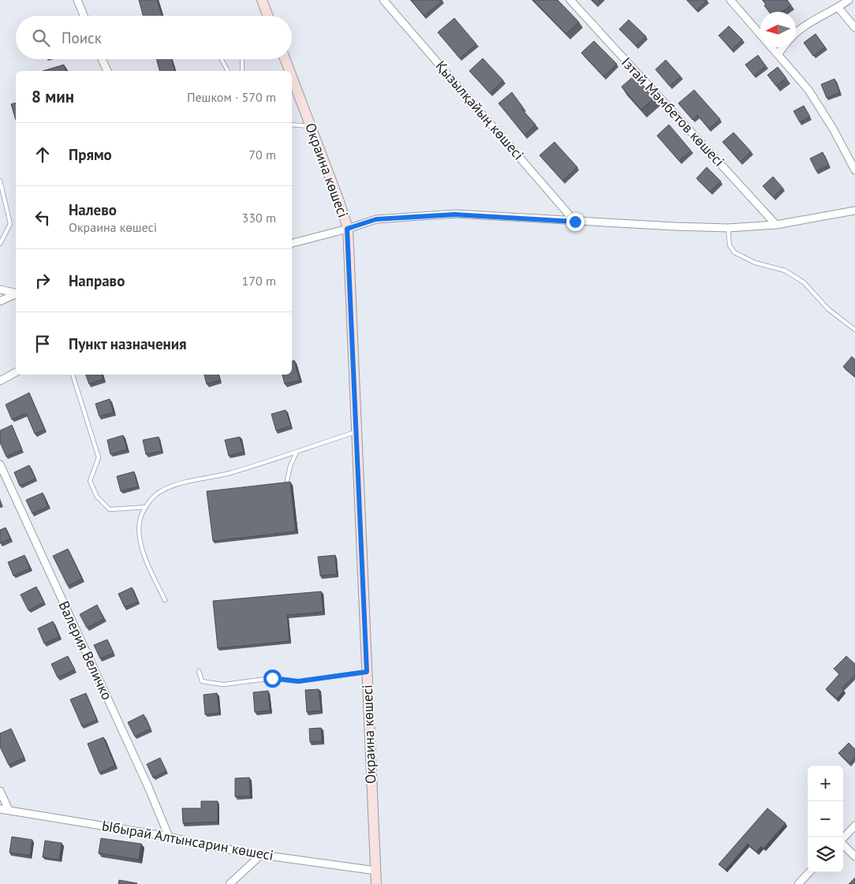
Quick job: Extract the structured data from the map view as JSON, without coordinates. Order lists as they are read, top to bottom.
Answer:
{
  "streets": {
    "street": [
      "Қызылқайың көшесі",
      "Ізтай Мәмбетов көшесі",
      "Окраина көшесі",
      "Валерия Величко",
      "Ыбырай Алтынсарин көшесі"
    ]
  },
  "crossings": [
    ["Окраина көшесі", "Ыбырай Алтынсарин көшесі"],
    ["Валерия Величко", "Ыбырай Алтынсарин көшесі"]
  ],
  "north": "left",
  "page": {
    "search": "Поиск",
    "heading": ["8 мин", "Пешком · 570 m"],
    "list": [
      ["Прямо", "70 m"],
      ["Налево", "Окраина көшесі", "330 m"],
      ["Направо", "170 m"],
      "Пункт назначения"
    ],
    "map_buttons": ["+", "−"]
  }
}
